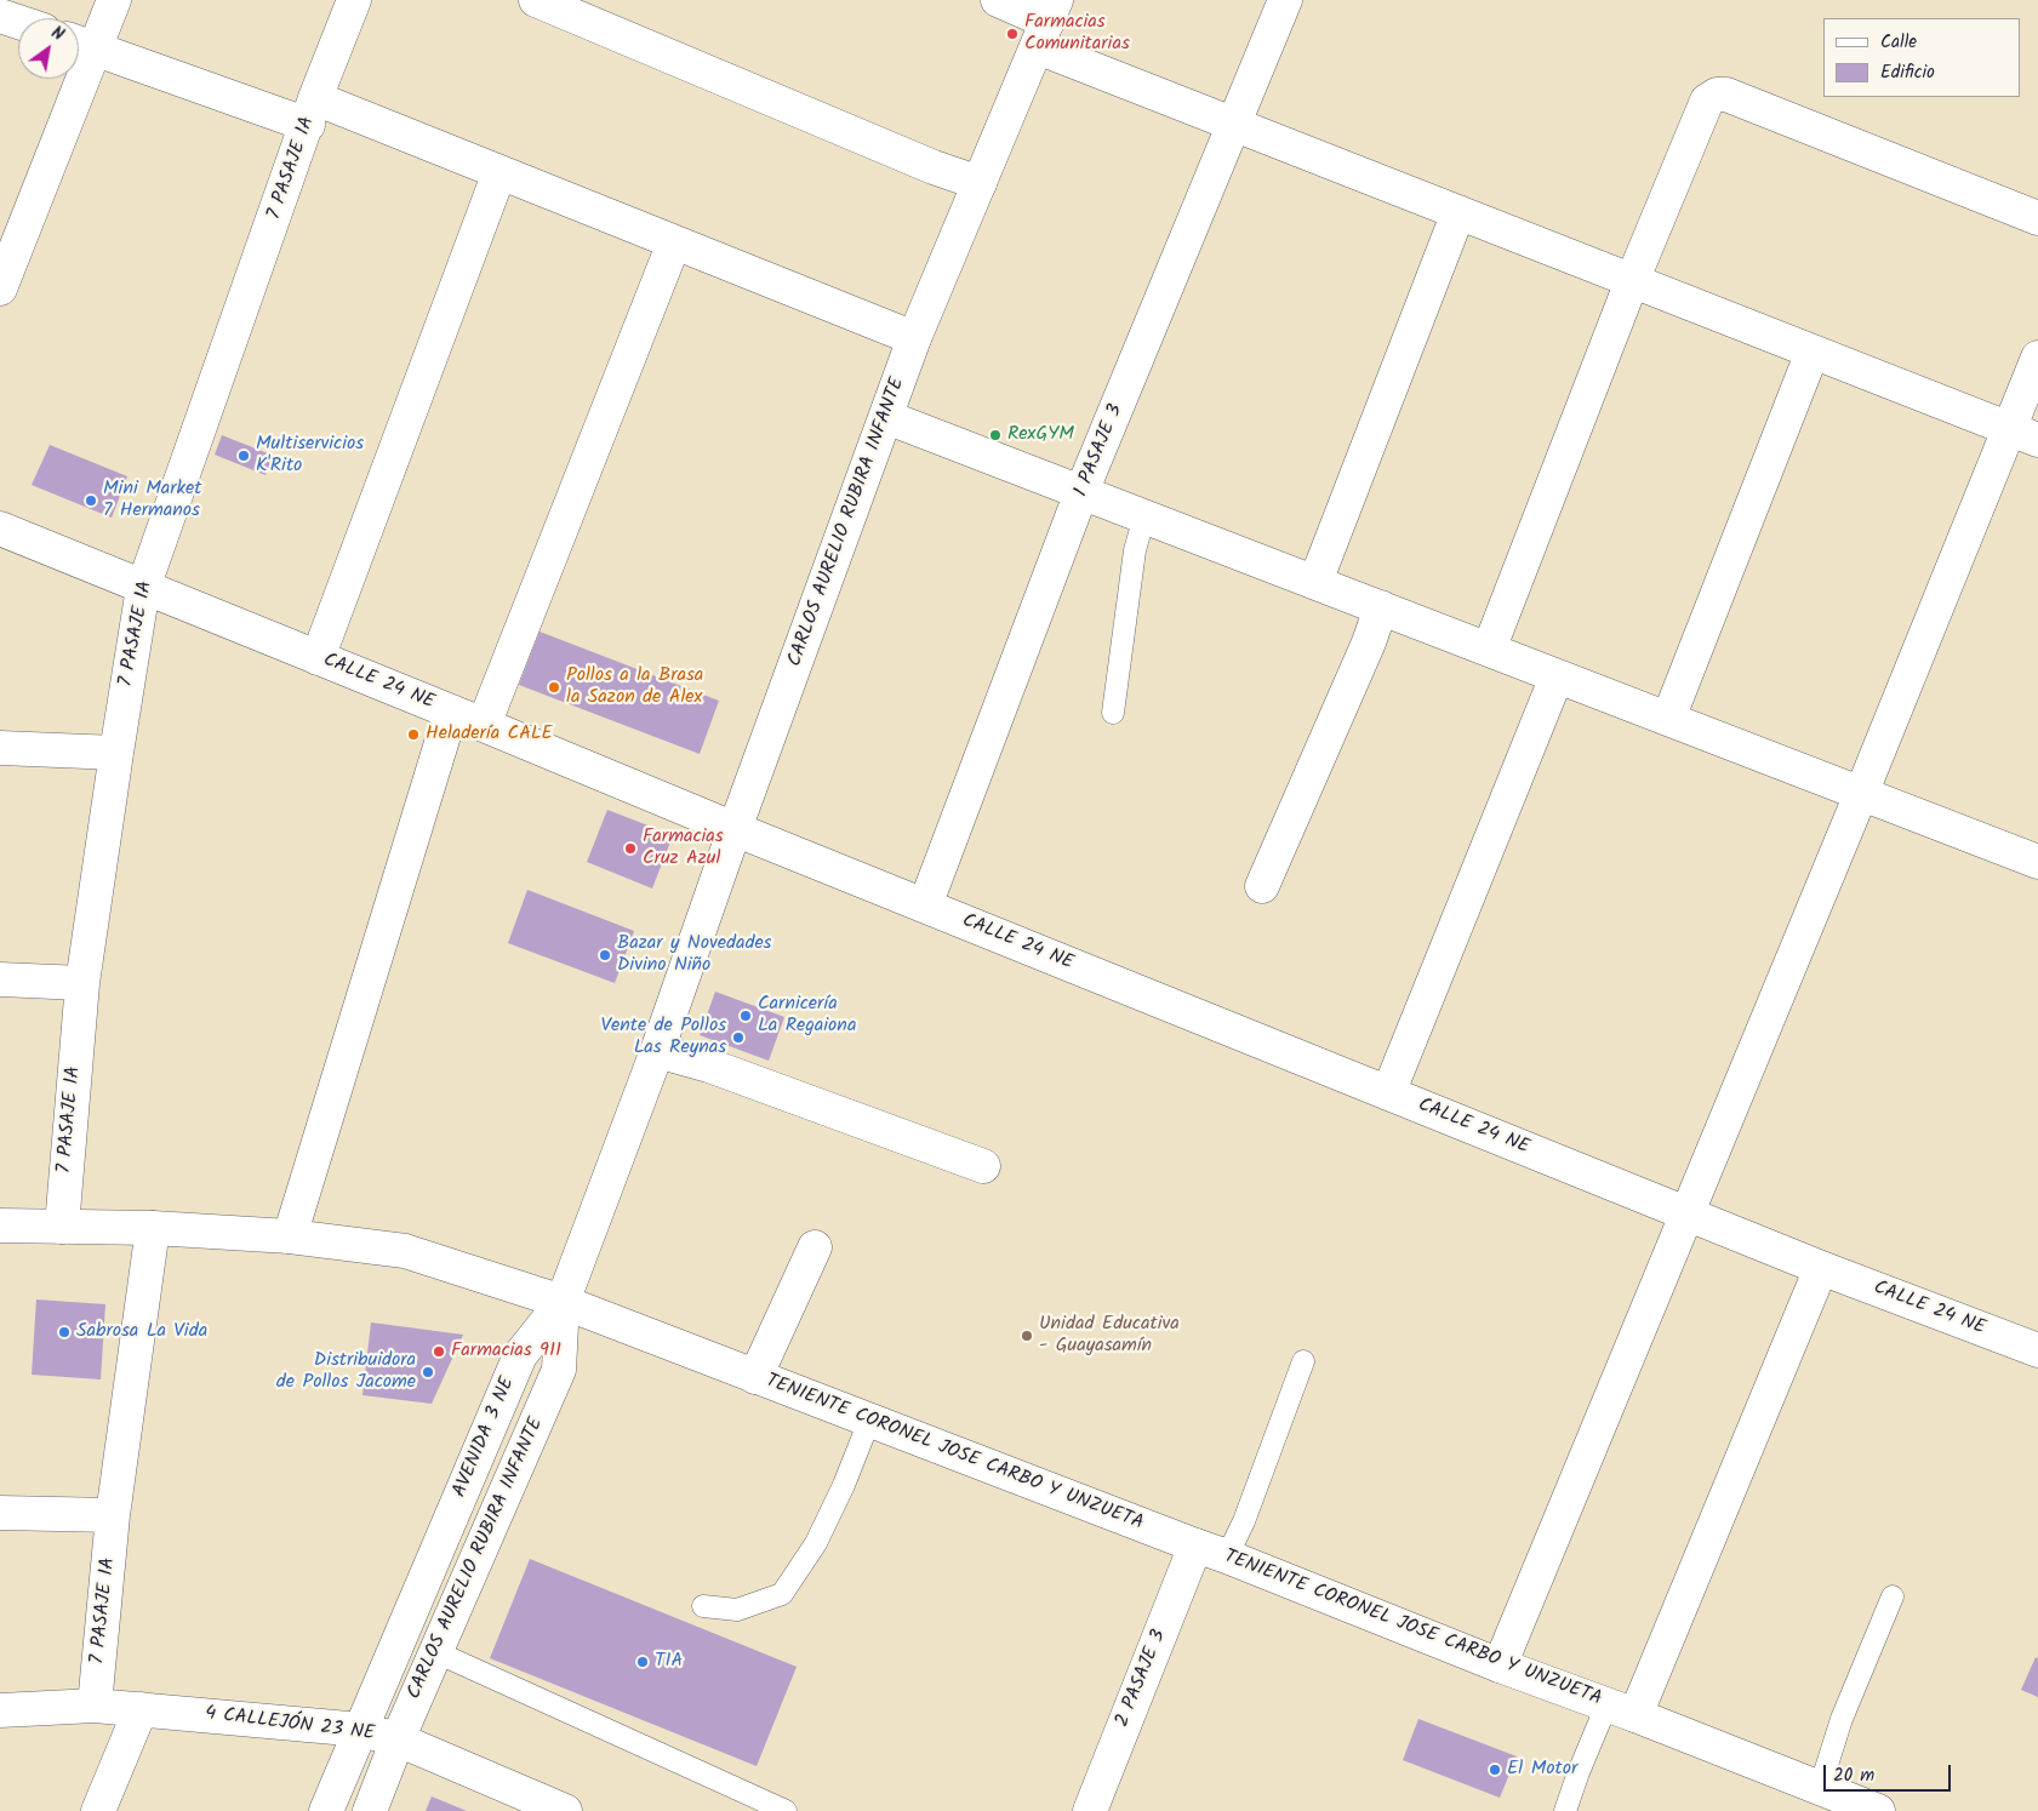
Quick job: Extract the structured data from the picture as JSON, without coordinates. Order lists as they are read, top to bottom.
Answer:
{
  "streets": {
    "street": [
      "7 PASAJE 1A",
      "1 PASAJE 3",
      "CARLOS AURELIO RUBIRA INFANTE",
      "CALLE 24 NE",
      "AVENIDA 3 NE",
      "TENIENTE CORONEL JOSE CARBO Y UNZUETA",
      "2 PASAJE 3",
      "4 CALLEJÓN 23 NE"
    ]
  },
  "crossings": [
    ["7 PASAJE 1A", "CALLE 24 NE"],
    ["7 PASAJE 1A", "TENIENTE CORONEL JOSE CARBO Y UNZUETA"],
    ["7 PASAJE 1A", "4 CALLEJÓN 23 NE"],
    ["1 PASAJE 3", "CALLE 24 NE"],
    ["CARLOS AURELIO RUBIRA INFANTE", "CALLE 24 NE"],
    ["CARLOS AURELIO RUBIRA INFANTE", "AVENIDA 3 NE"],
    ["CARLOS AURELIO RUBIRA INFANTE", "TENIENTE CORONEL JOSE CARBO Y UNZUETA"],
    ["CARLOS AURELIO RUBIRA INFANTE", "4 CALLEJÓN 23 NE"],
    ["AVENIDA 3 NE", "TENIENTE CORONEL JOSE CARBO Y UNZUETA"],
    ["AVENIDA 3 NE", "4 CALLEJÓN 23 NE"],
    ["TENIENTE CORONEL JOSE CARBO Y UNZUETA", "2 PASAJE 3"]
  ],
  "places": [
    "Farmacias Comunitarias",
    "RexGYM",
    "Multiservicios K'Rito",
    "Mini Market 7 Hermanos",
    "Pollos a la Brasa la Sazon de Alex",
    "Heladería CALE",
    "Farmacias Cruz Azul",
    "Bazar y Novedades Divino Niño",
    "Carnicería La Regaiona",
    "Vente de Pollos Las Reynas",
    "Sabrosa La Vida",
    "Unidad Educativa - Guayasamín",
    "Farmacias 911",
    "Distribuidora de Pollos Jacome",
    "TIA",
    "El Motor"
  ],
  "legend": ["Calle", "Edificio"],
  "scale_bar": "20 m",
  "north": "top right"
}
